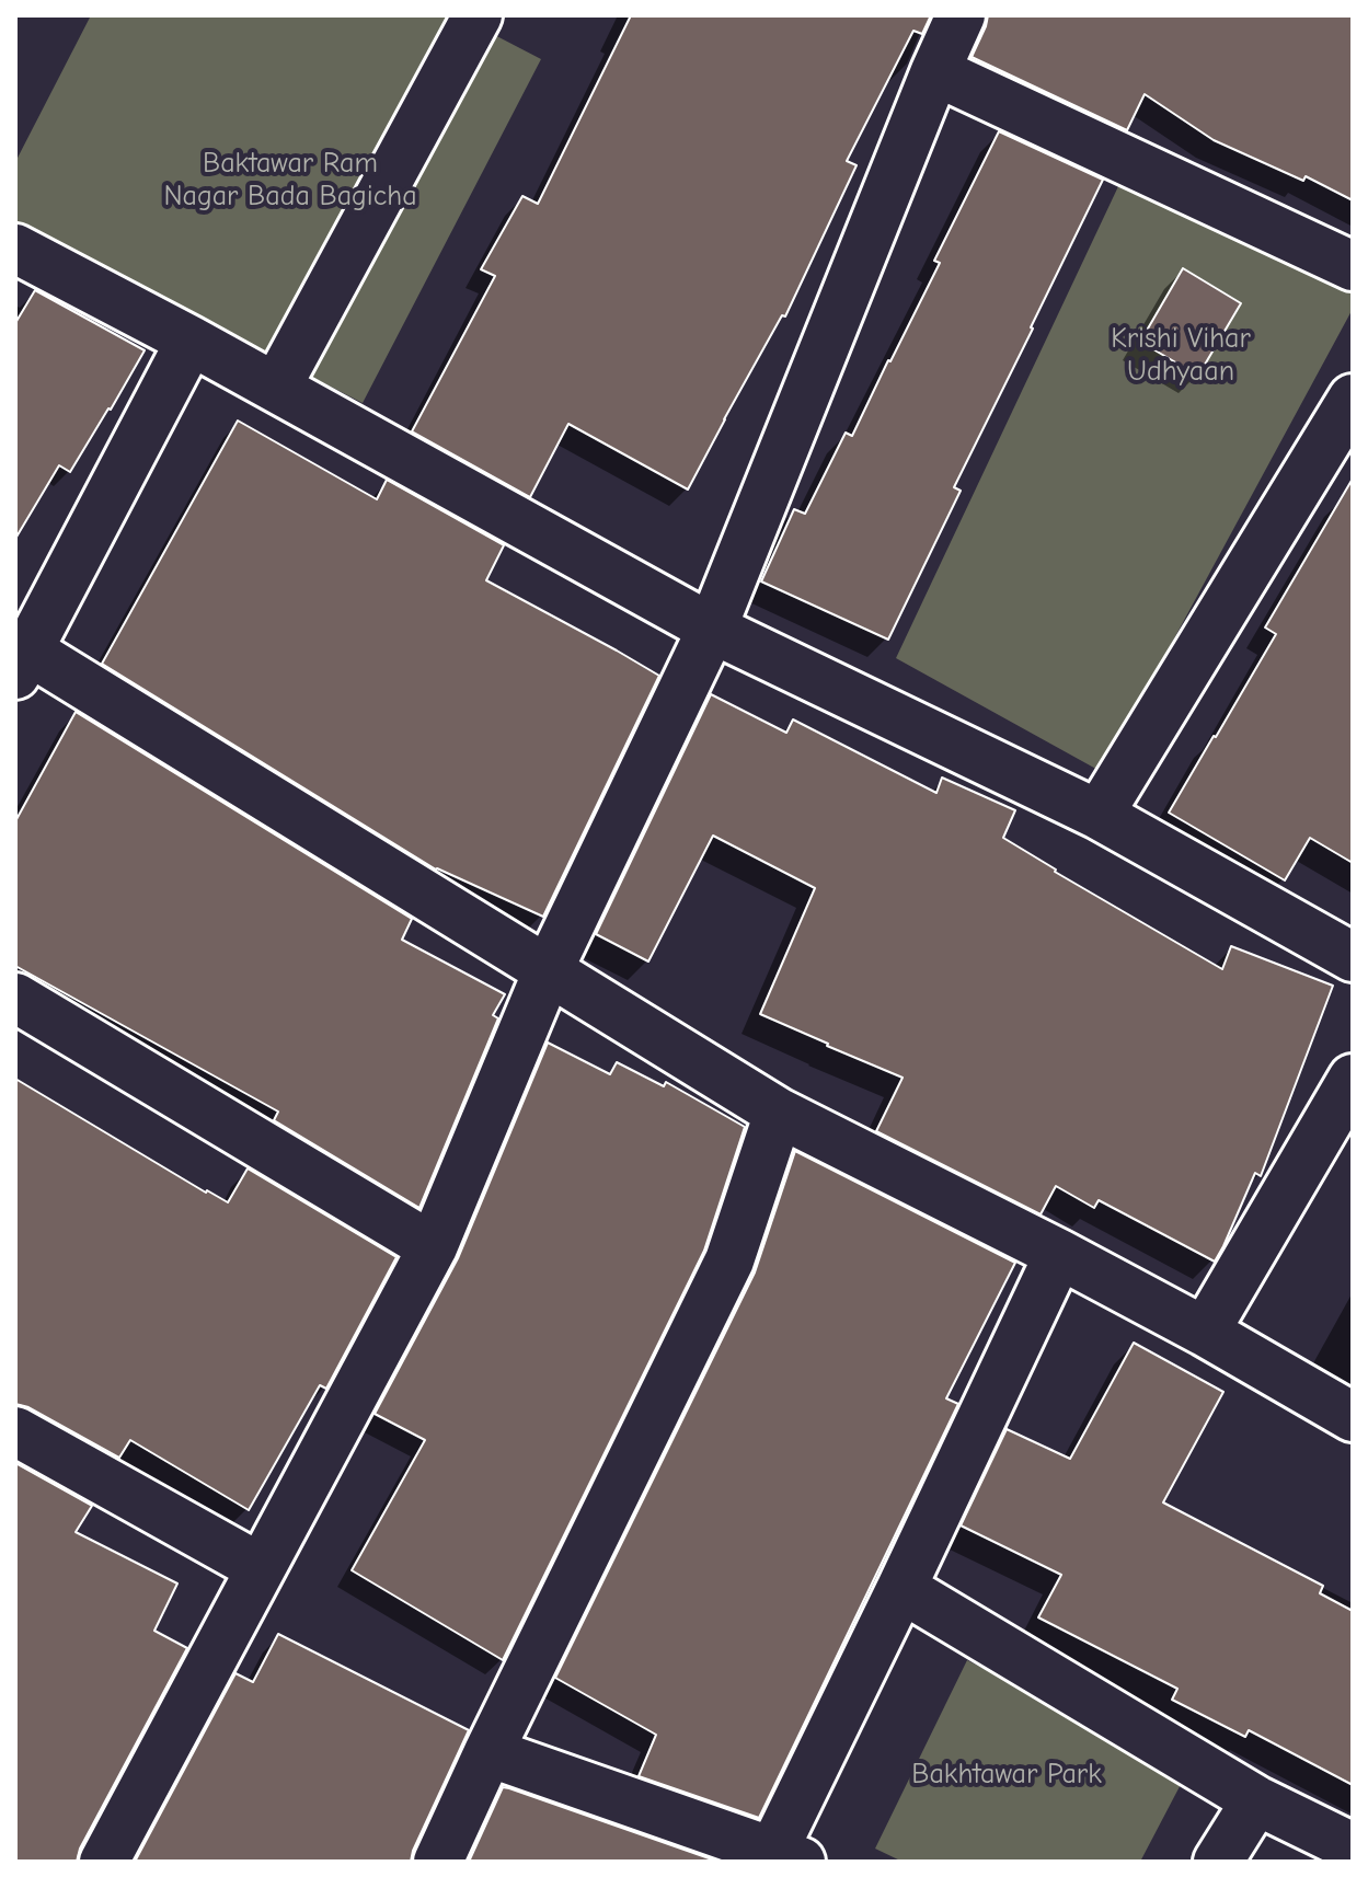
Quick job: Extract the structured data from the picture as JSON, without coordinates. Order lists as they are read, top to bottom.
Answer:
{
  "parks": ["Baktawar Ram Nagar Bada Bagicha", "Krishi Vihar Udhyaan", "Bakhtawar Park"]
}
